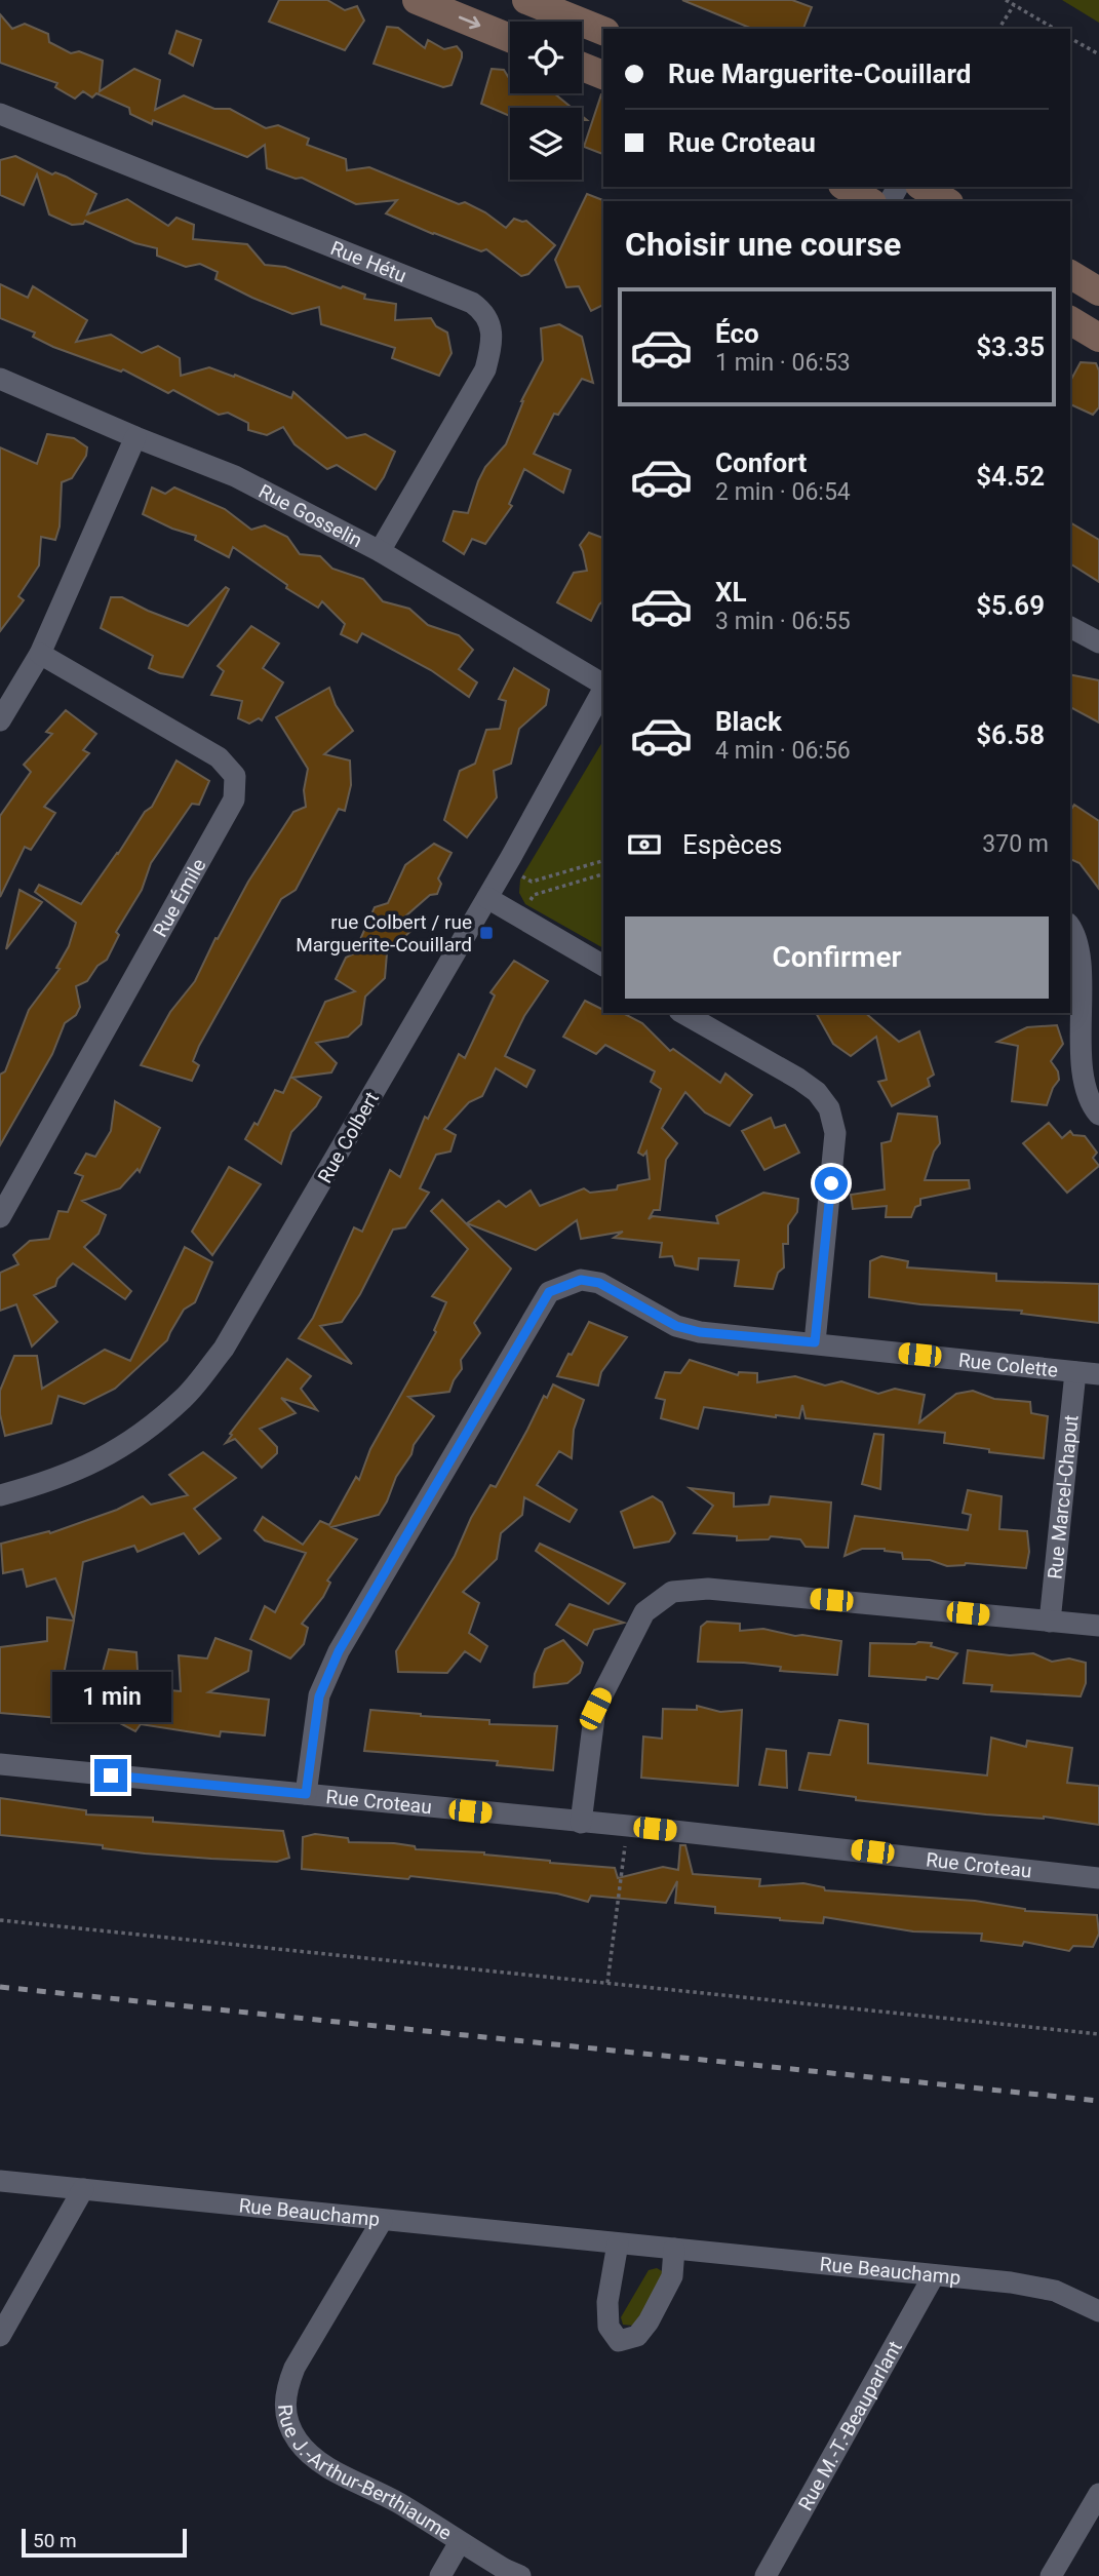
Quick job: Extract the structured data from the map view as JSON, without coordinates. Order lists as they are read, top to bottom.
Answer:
{
  "streets": {
    "street": [
      "Rue Hétu",
      "Rue Gosselin",
      "Rue Émile",
      "Rue Colbert",
      "Rue Colette",
      "Rue Marcel-Chaput",
      "Rue Croteau",
      "Rue Beauchamp",
      "Rue M.-T.-Beauparlant",
      "Rue J.-Arthur-Berthiaume"
    ]
  },
  "crossings": [
    ["Rue Hétu", "Rue Gosselin"],
    ["Rue Colette", "Rue Marcel-Chaput"],
    ["Rue Colette", "Rue Croteau"],
    ["Rue Beauchamp", "Rue M.-T.-Beauparlant"],
    ["Rue Beauchamp", "Rue J.-Arthur-Berthiaume"]
  ],
  "places": {
    "transit": ["rue Colbert / rue Marguerite-Couillard"]
  },
  "scale_bar": "50 m",
  "page": {
    "banner": ["Rue Marguerite-Couillard", "Rue Croteau"],
    "heading": "Choisir une course",
    "list": [
      {
        "name": "Éco",
        "note": "1 min · 06:53",
        "value": "$3.35"
      },
      {
        "name": "Confort",
        "note": "2 min · 06:54",
        "value": "$4.52"
      },
      {
        "name": "XL",
        "note": "3 min · 06:55",
        "value": "$5.69"
      },
      {
        "name": "Black",
        "note": "4 min · 06:56",
        "value": "$6.58"
      }
    ],
    "pay": ["Espèces", "370 m"],
    "buttons": "Confirmer",
    "bubble": "1 min",
    "scale": "50 m"
  }
}
